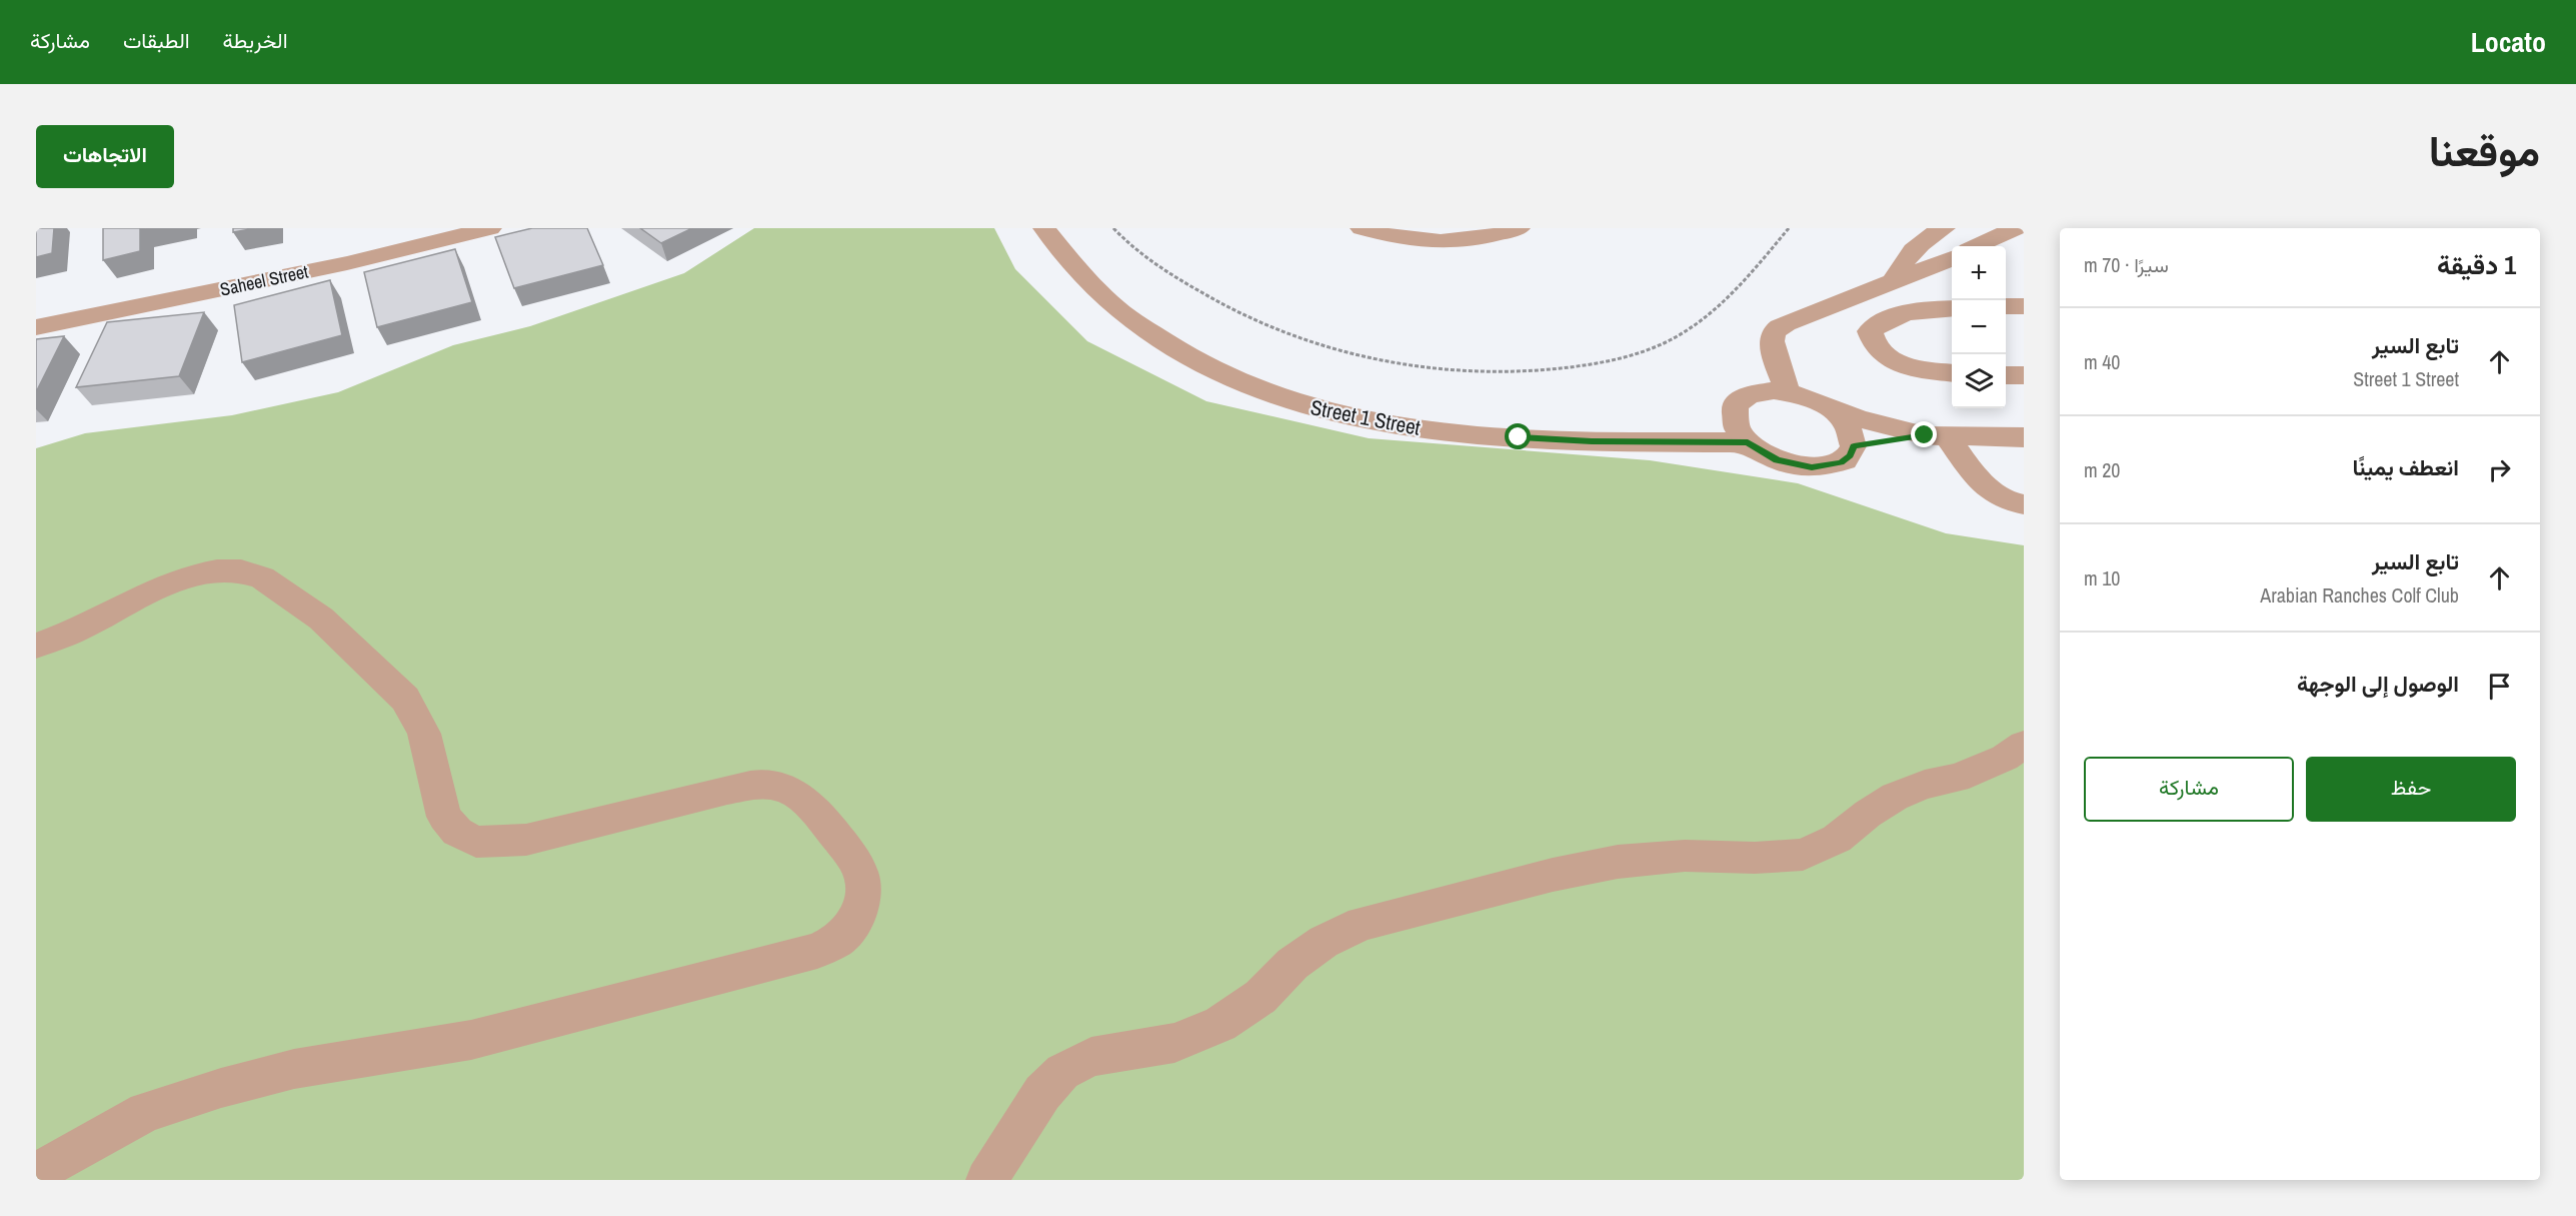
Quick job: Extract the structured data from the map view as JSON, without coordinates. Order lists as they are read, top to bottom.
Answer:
{
  "streets": {
    "street": ["Saheel Street", "Street 1 Street"]
  },
  "page": {
    "header": "Locato",
    "nav": ["الخريطة", "الطبقات", "مشاركة"],
    "title": "موقعنا",
    "buttons": [
      "الاتجاهات",
      ["حفظ", "مشاركة"]
    ],
    "heading": ["1 دقيقة", "سيرًا · 70 m"],
    "map_buttons": ["+", "−"],
    "list": [
      ["تابع السير", "Street 1 Street", "40 m"],
      ["انعطف يمينًا", "20 m"],
      ["تابع السير", "Arabian Ranches Colf Club", "10 m"],
      "الوصول إلى الوجهة"
    ]
  }
}
